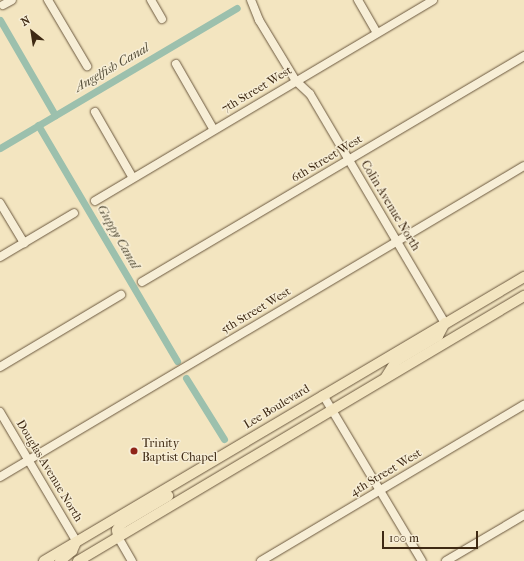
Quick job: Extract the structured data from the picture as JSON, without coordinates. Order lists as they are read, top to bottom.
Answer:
{
  "streets": {
    "main road": ["Lee Boulevard"],
    "street": [
      "7th Street West",
      "6th Street West",
      "Colin Avenue North",
      "5th Street West",
      "Douglas Avenue North",
      "4th Street West"
    ]
  },
  "crossings": [
    ["7th Street West", "Colin Avenue North"],
    ["6th Street West", "Colin Avenue North"],
    ["Colin Avenue North", "5th Street West"],
    ["Colin Avenue North", "Lee Boulevard"],
    ["5th Street West", "Douglas Avenue North"],
    ["Lee Boulevard", "Douglas Avenue North"]
  ],
  "water": ["Angelfish Canal", "Guppy Canal"],
  "places": ["Trinity Baptist Chapel"],
  "scale_bar": "100 m",
  "north": "top left"
}
